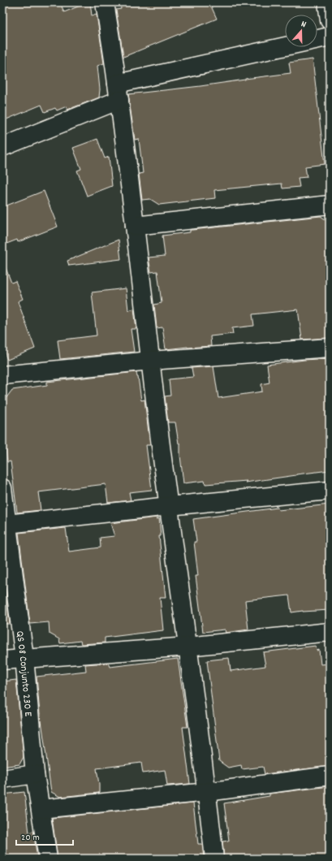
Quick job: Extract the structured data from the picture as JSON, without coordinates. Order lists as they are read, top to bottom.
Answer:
{
  "streets": {
    "street": ["QS 08 Conjunto 230 E"]
  },
  "scale_bar": "20 m",
  "north": "top"
}
